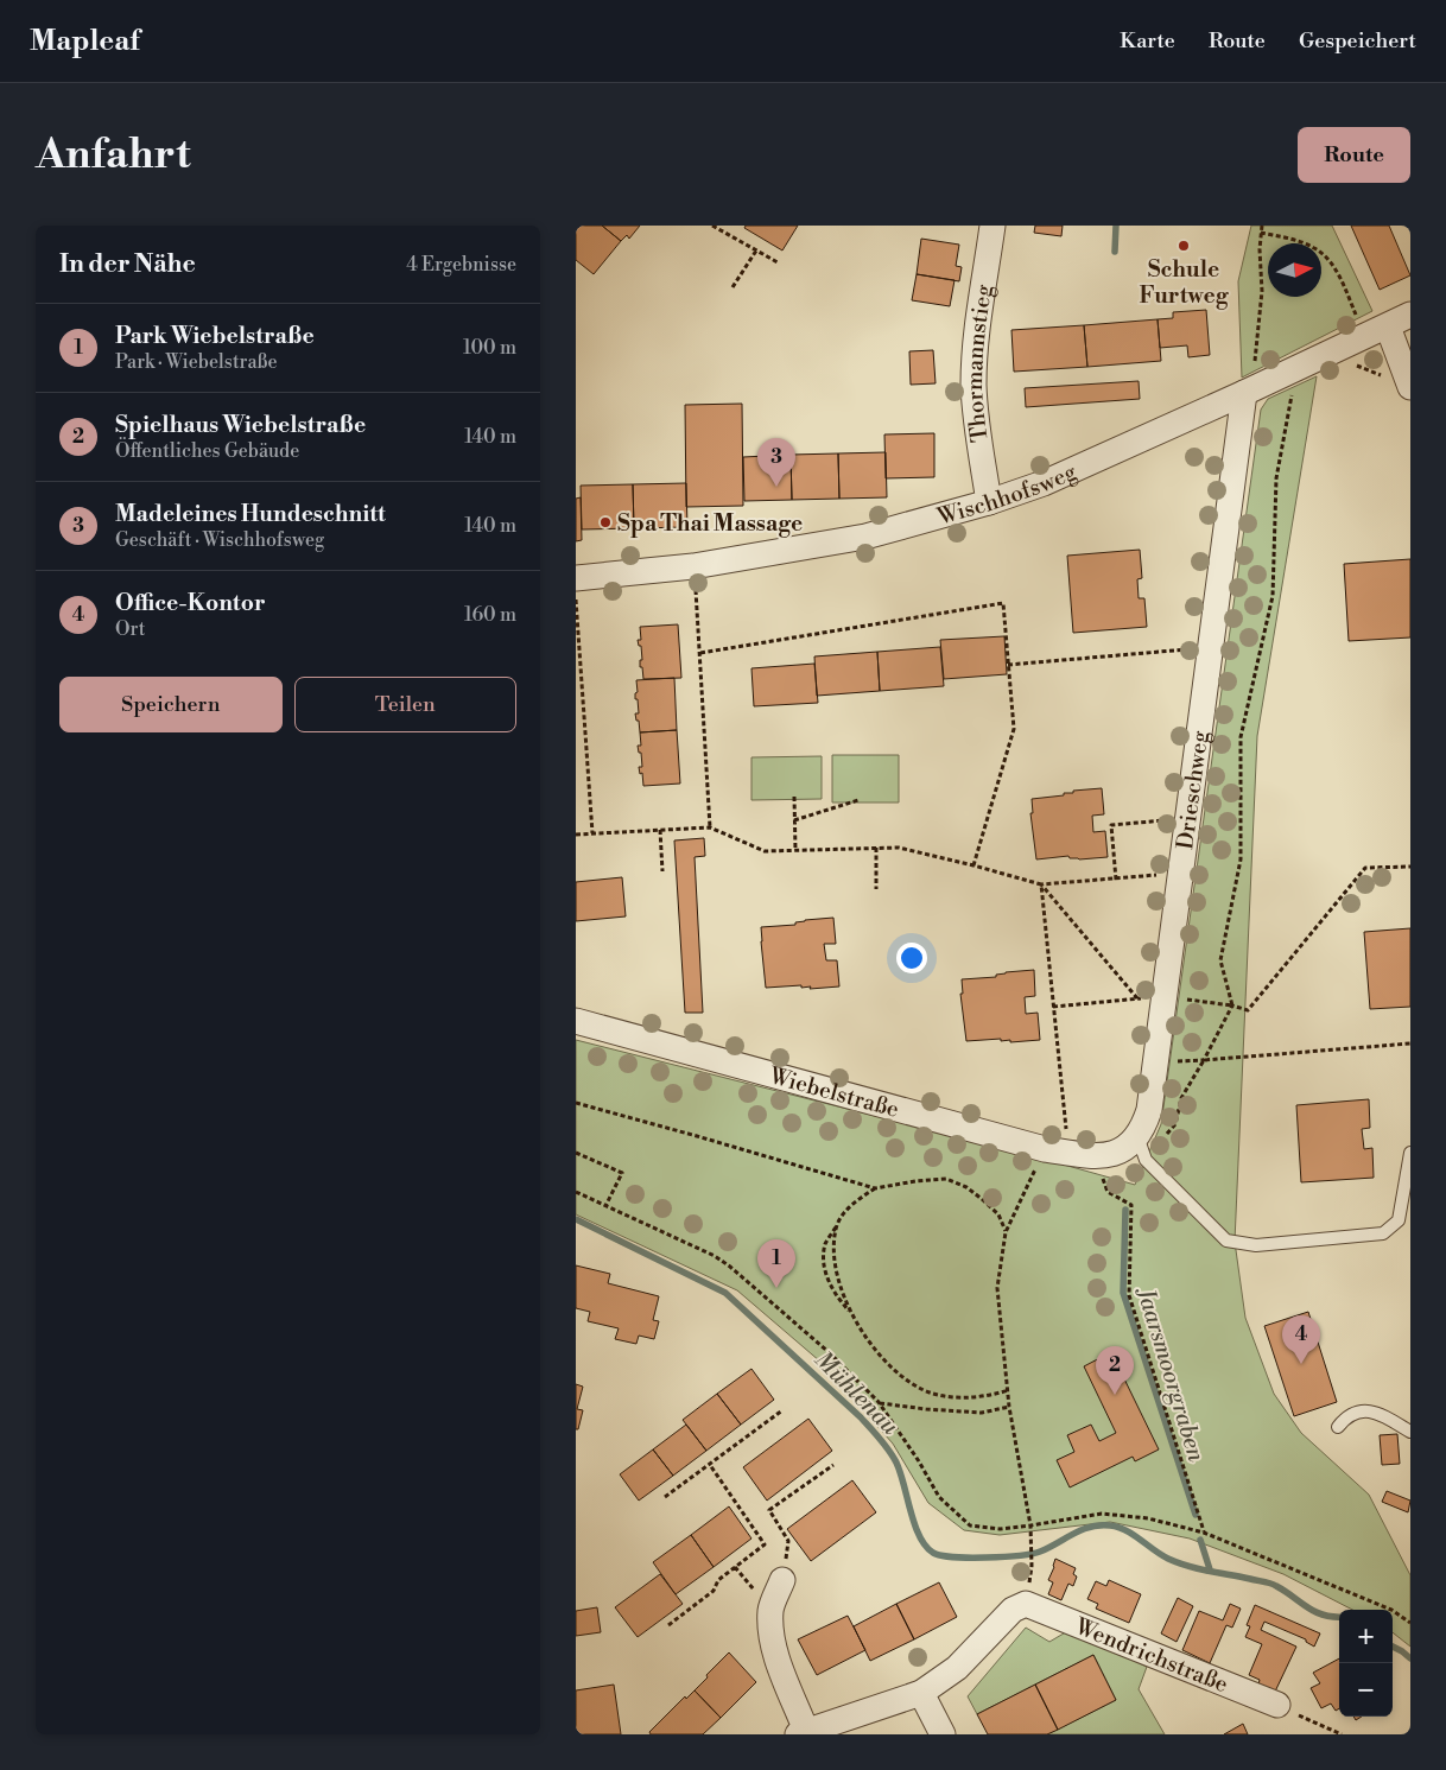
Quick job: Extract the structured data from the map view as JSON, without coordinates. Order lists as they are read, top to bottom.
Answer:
{
  "streets": {
    "street": [
      "Thormannstieg",
      "Wischhofsweg",
      "Drieschweg",
      "Wiebelstraße",
      "Wendrichstraße"
    ]
  },
  "crossings": [
    ["Thormannstieg", "Wischhofsweg"],
    ["Wischhofsweg", "Drieschweg"],
    ["Drieschweg", "Wiebelstraße"]
  ],
  "water": ["Jaarsmoorgraben", "Mühlenau"],
  "places": ["Schule Furtweg", "Spa Thai Massage"],
  "north": "right",
  "page": {
    "header": "Mapleaf",
    "nav": ["Karte", "Route", "Gespeichert"],
    "buttons": [
      "Route",
      ["Speichern", "Teilen"]
    ],
    "title": "Anfahrt",
    "heading": ["In der Nähe", "4 Ergebnisse"],
    "list": [
      {
        "mark": "1",
        "name": "Park Wiebelstraße",
        "note": "Park · Wiebelstraße",
        "value": "100 m"
      },
      {
        "mark": "2",
        "name": "Spielhaus Wiebelstraße",
        "note": "Öffentliches Gebäude",
        "value": "140 m"
      },
      {
        "mark": "3",
        "name": "Madeleines Hundeschnitt",
        "note": "Geschäft · Wischhofsweg",
        "value": "140 m"
      },
      {
        "mark": "4",
        "name": "Office-Kontor",
        "note": "Ort",
        "value": "160 m"
      }
    ],
    "pins": [
      "3",
      "1",
      "4",
      "2"
    ],
    "map_buttons": ["+", "−"]
  }
}
